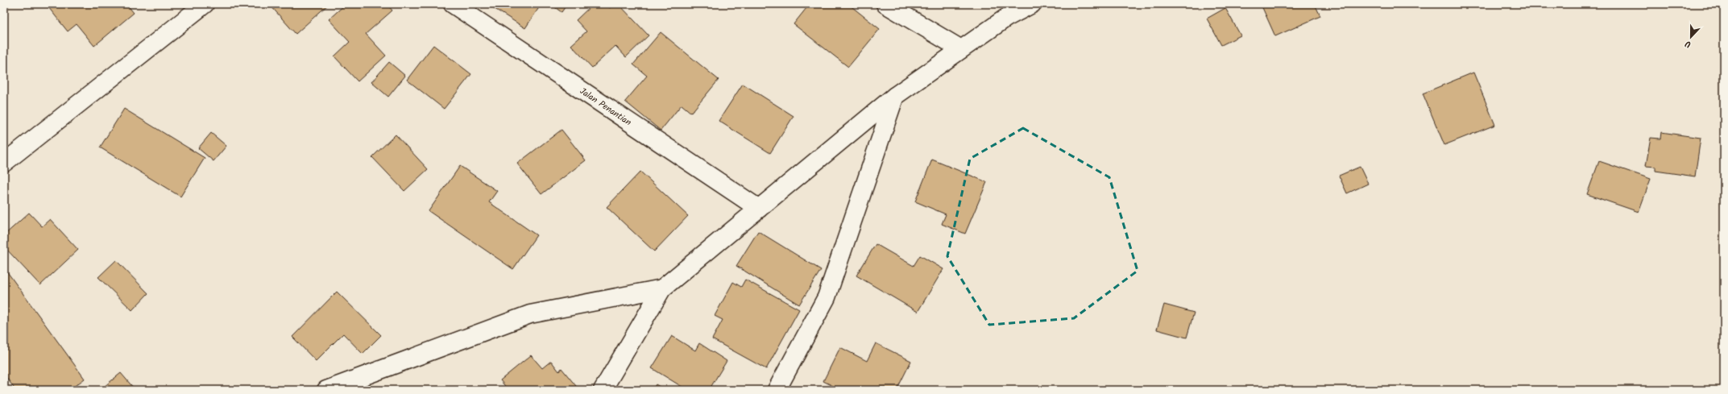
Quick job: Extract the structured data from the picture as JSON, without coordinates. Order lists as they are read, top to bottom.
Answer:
{
  "streets": {
    "street": ["Jalan Penantian"]
  },
  "north": "bottom"
}
